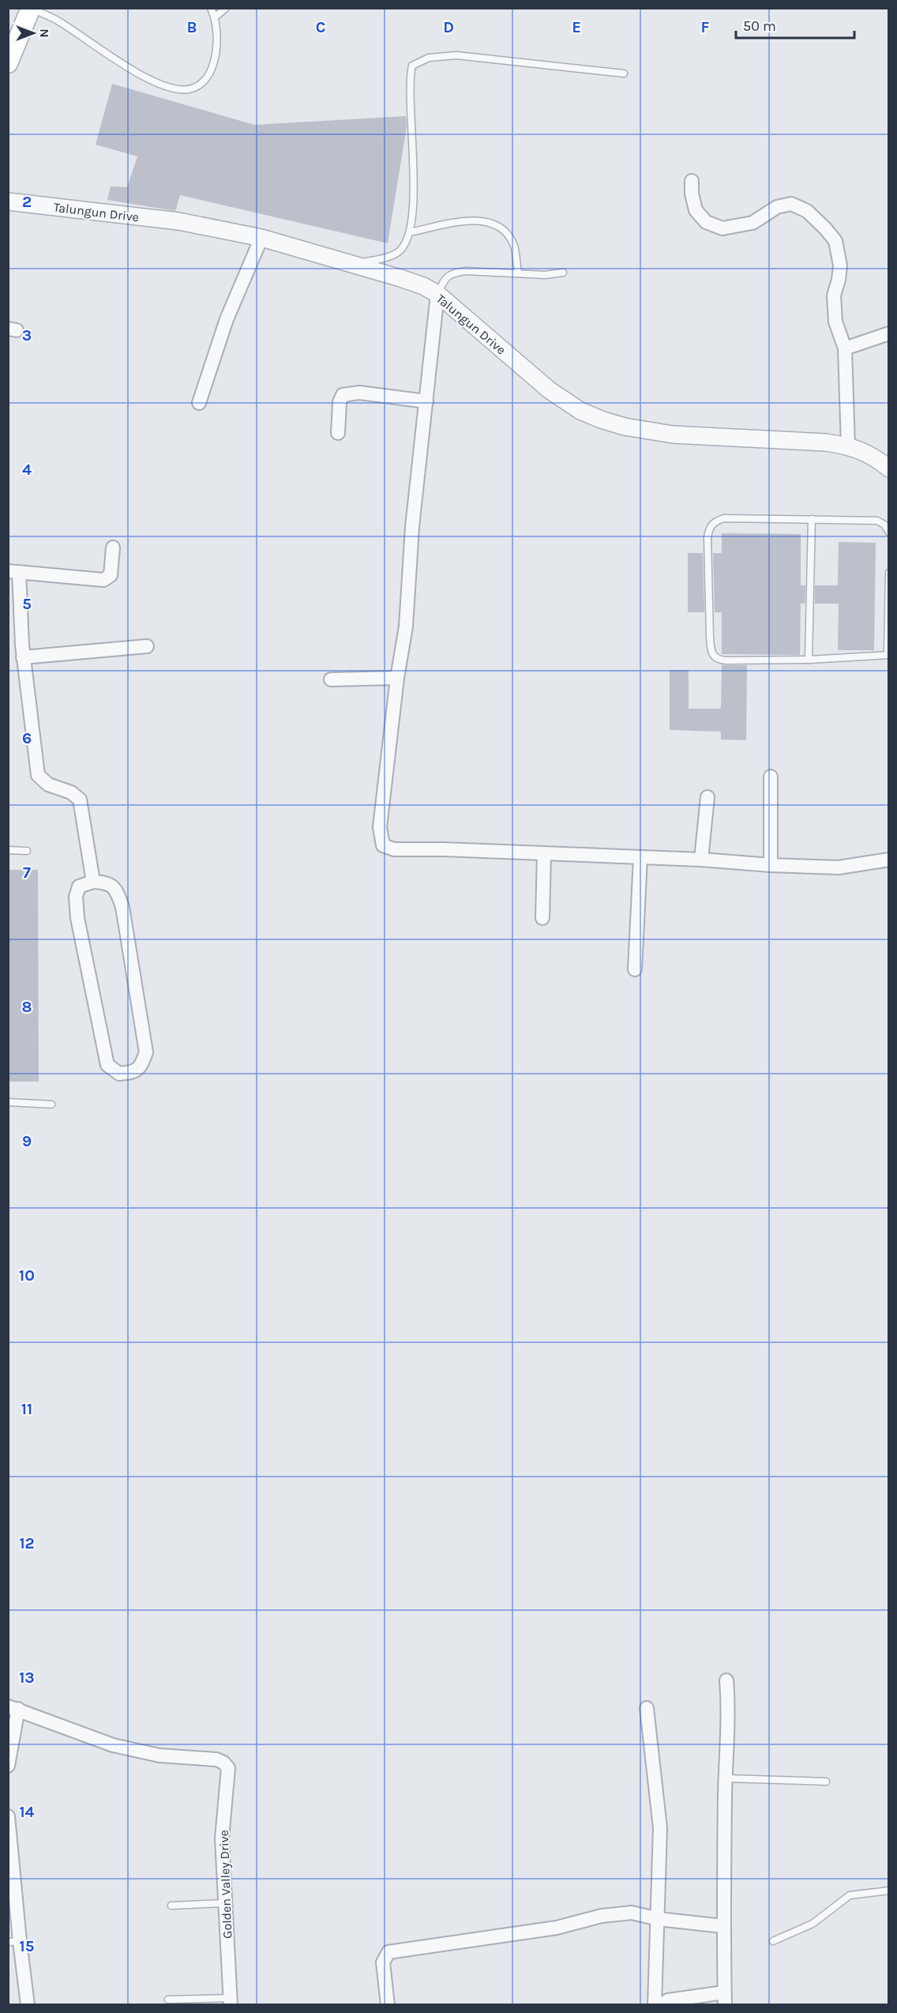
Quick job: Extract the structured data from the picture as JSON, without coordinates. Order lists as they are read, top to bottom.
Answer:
{
  "streets": {
    "street": ["Talungun Drive", "Golden Valley Drive"]
  },
  "scale_bar": "50 m",
  "north": "right",
  "grid": {
    "columns": [
      "B",
      "C",
      "D",
      "E",
      "F"
    ],
    "rows": [
      "2",
      "3",
      "4",
      "5",
      "6",
      "7",
      "8",
      "9",
      "10",
      "11",
      "12",
      "13",
      "14",
      "15"
    ]
  }
}
